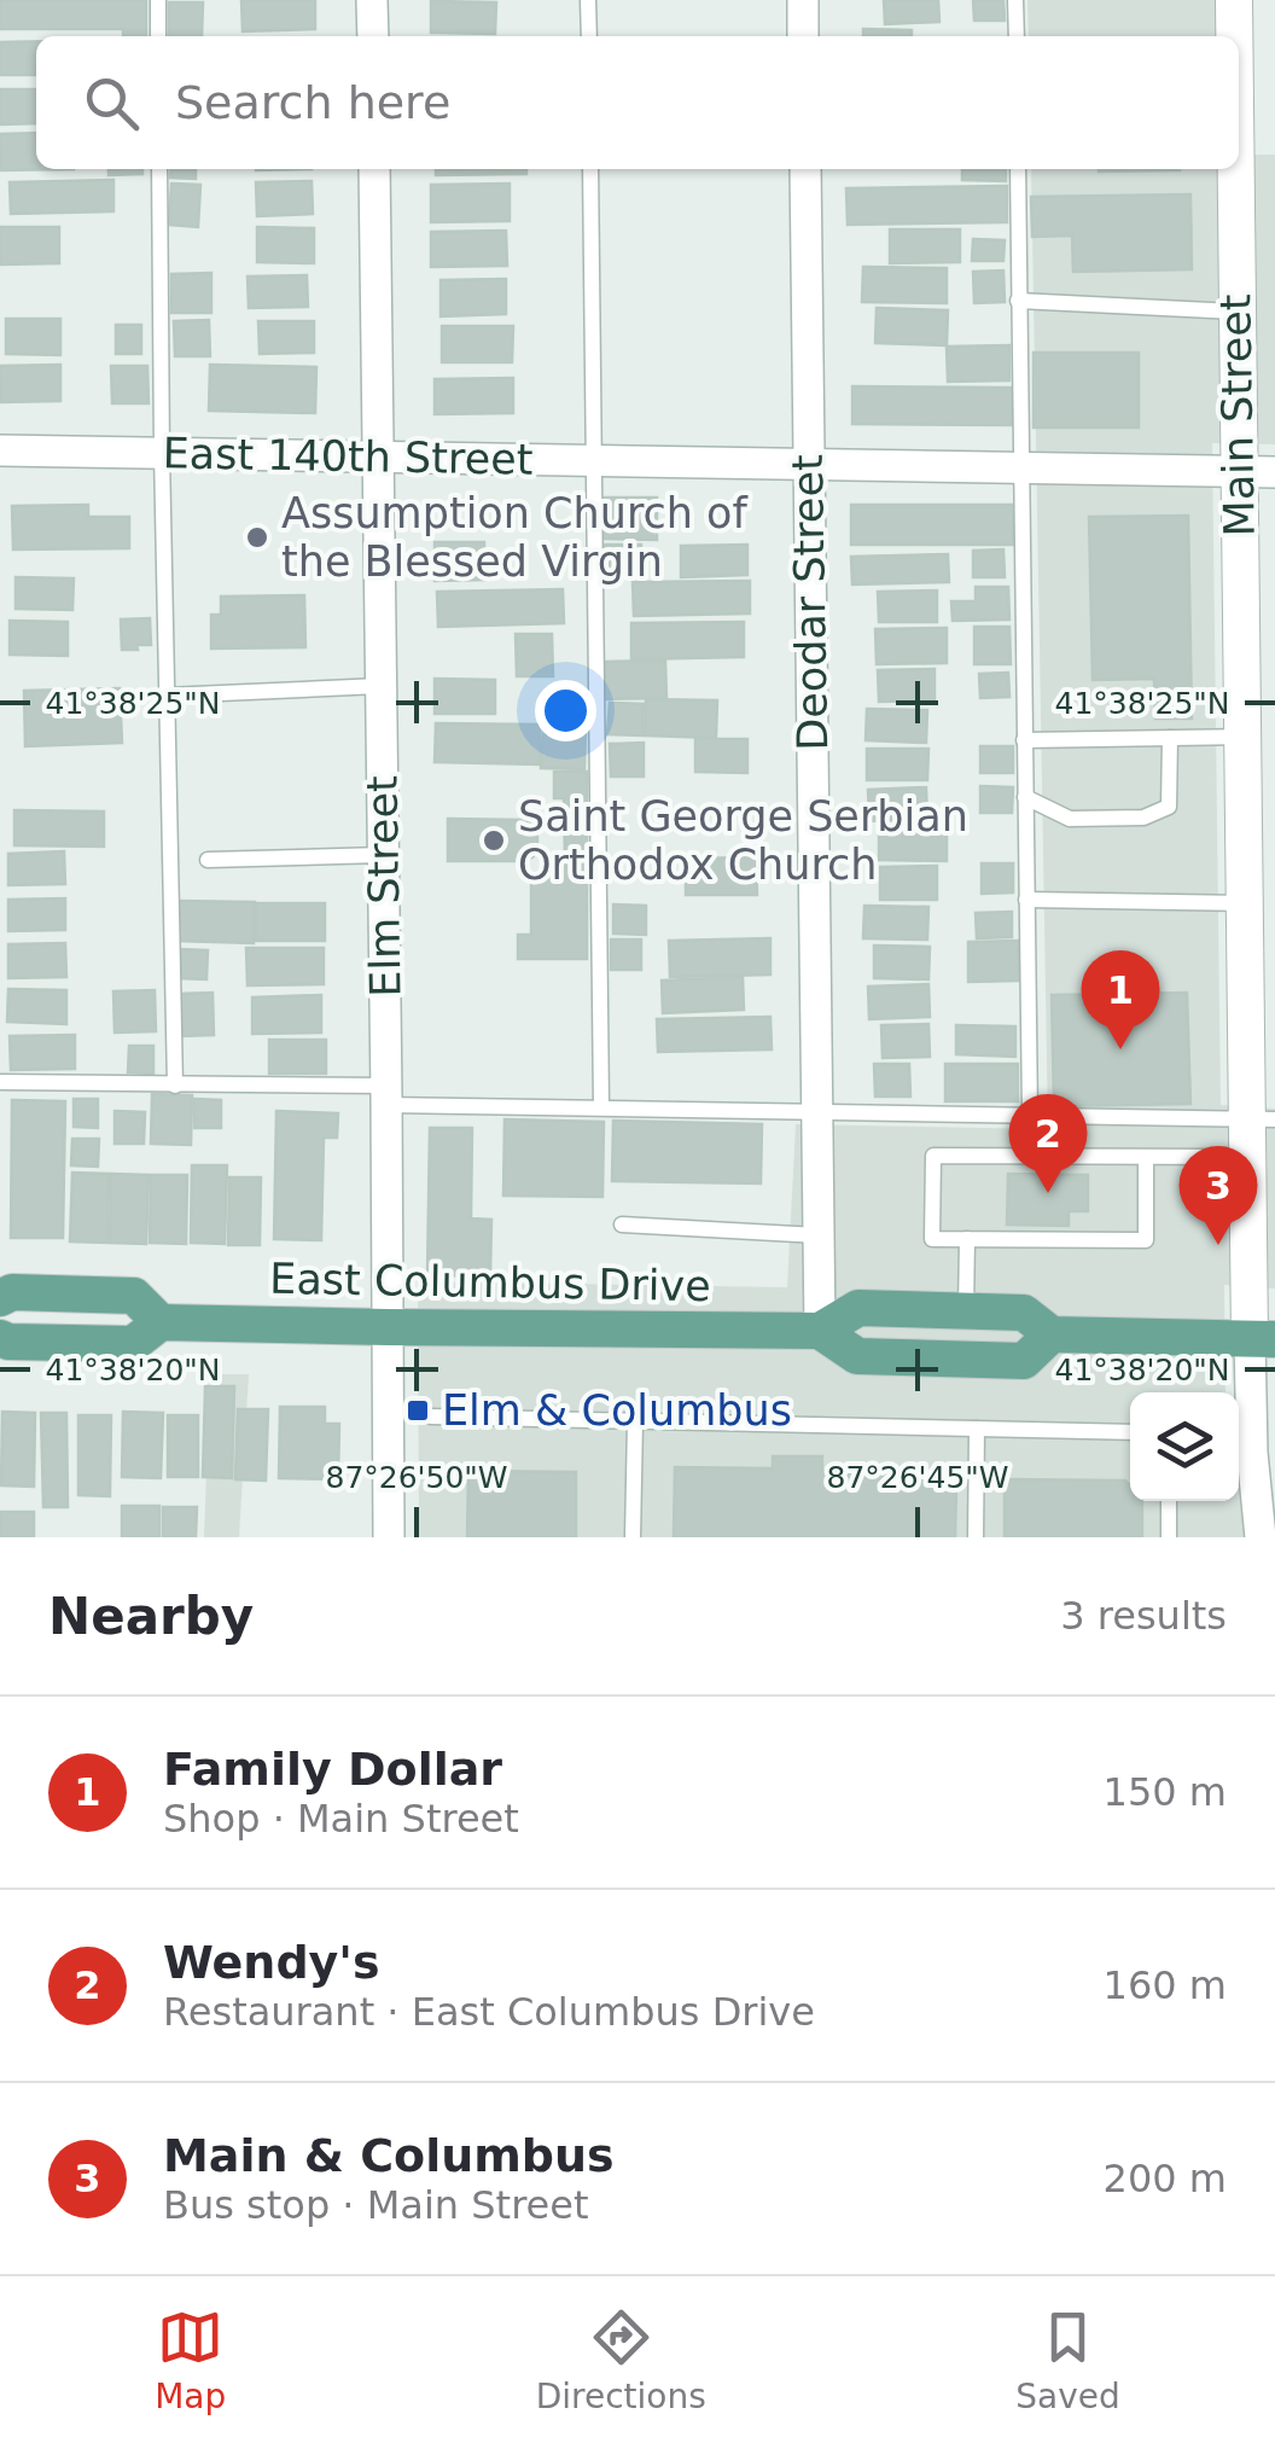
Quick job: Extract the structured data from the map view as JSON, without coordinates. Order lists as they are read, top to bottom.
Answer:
{
  "streets": {
    "main road": ["East Columbus Drive"],
    "street": [
      "Main Street",
      "East 140th Street",
      "Deodar Street",
      "Elm Street"
    ]
  },
  "crossings": [
    ["Main Street", "East 140th Street"],
    ["Main Street", "East Columbus Drive"],
    ["East 140th Street", "Deodar Street"],
    ["East 140th Street", "Elm Street"],
    ["Deodar Street", "East Columbus Drive"],
    ["Elm Street", "East Columbus Drive"]
  ],
  "places": {
    "other": ["Assumption Church of the Blessed Virgin", "Saint George Serbian Orthodox Church"],
    "transit": ["Elm & Columbus"]
  },
  "page": {
    "search": "Search here",
    "pins": ["1", "2", "3"],
    "heading": ["Nearby", "3 results"],
    "list": [
      {
        "mark": "1",
        "name": "Family Dollar",
        "note": "Shop · Main Street",
        "value": "150 m"
      },
      {
        "mark": "2",
        "name": "Wendy's",
        "note": "Restaurant · East Columbus Drive",
        "value": "160 m"
      },
      {
        "mark": "3",
        "name": "Main & Columbus",
        "note": "Bus stop · Main Street",
        "value": "200 m"
      }
    ],
    "nav": ["Map", "Directions", "Saved"]
  },
  "coordinates": [
    "41°38'25\"N",
    "41°38'20\"N",
    "87°26'50\"W",
    "87°26'45\"W"
  ]
}
